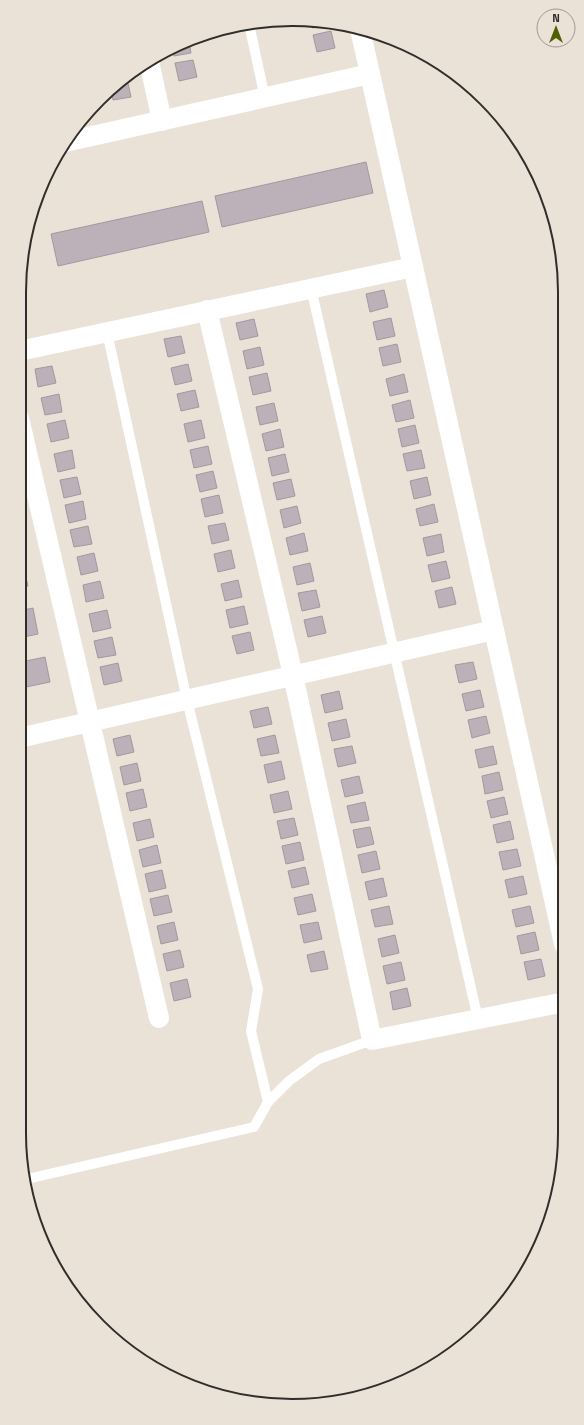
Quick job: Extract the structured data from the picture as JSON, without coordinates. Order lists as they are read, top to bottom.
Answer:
{
  "north": "top"
}
